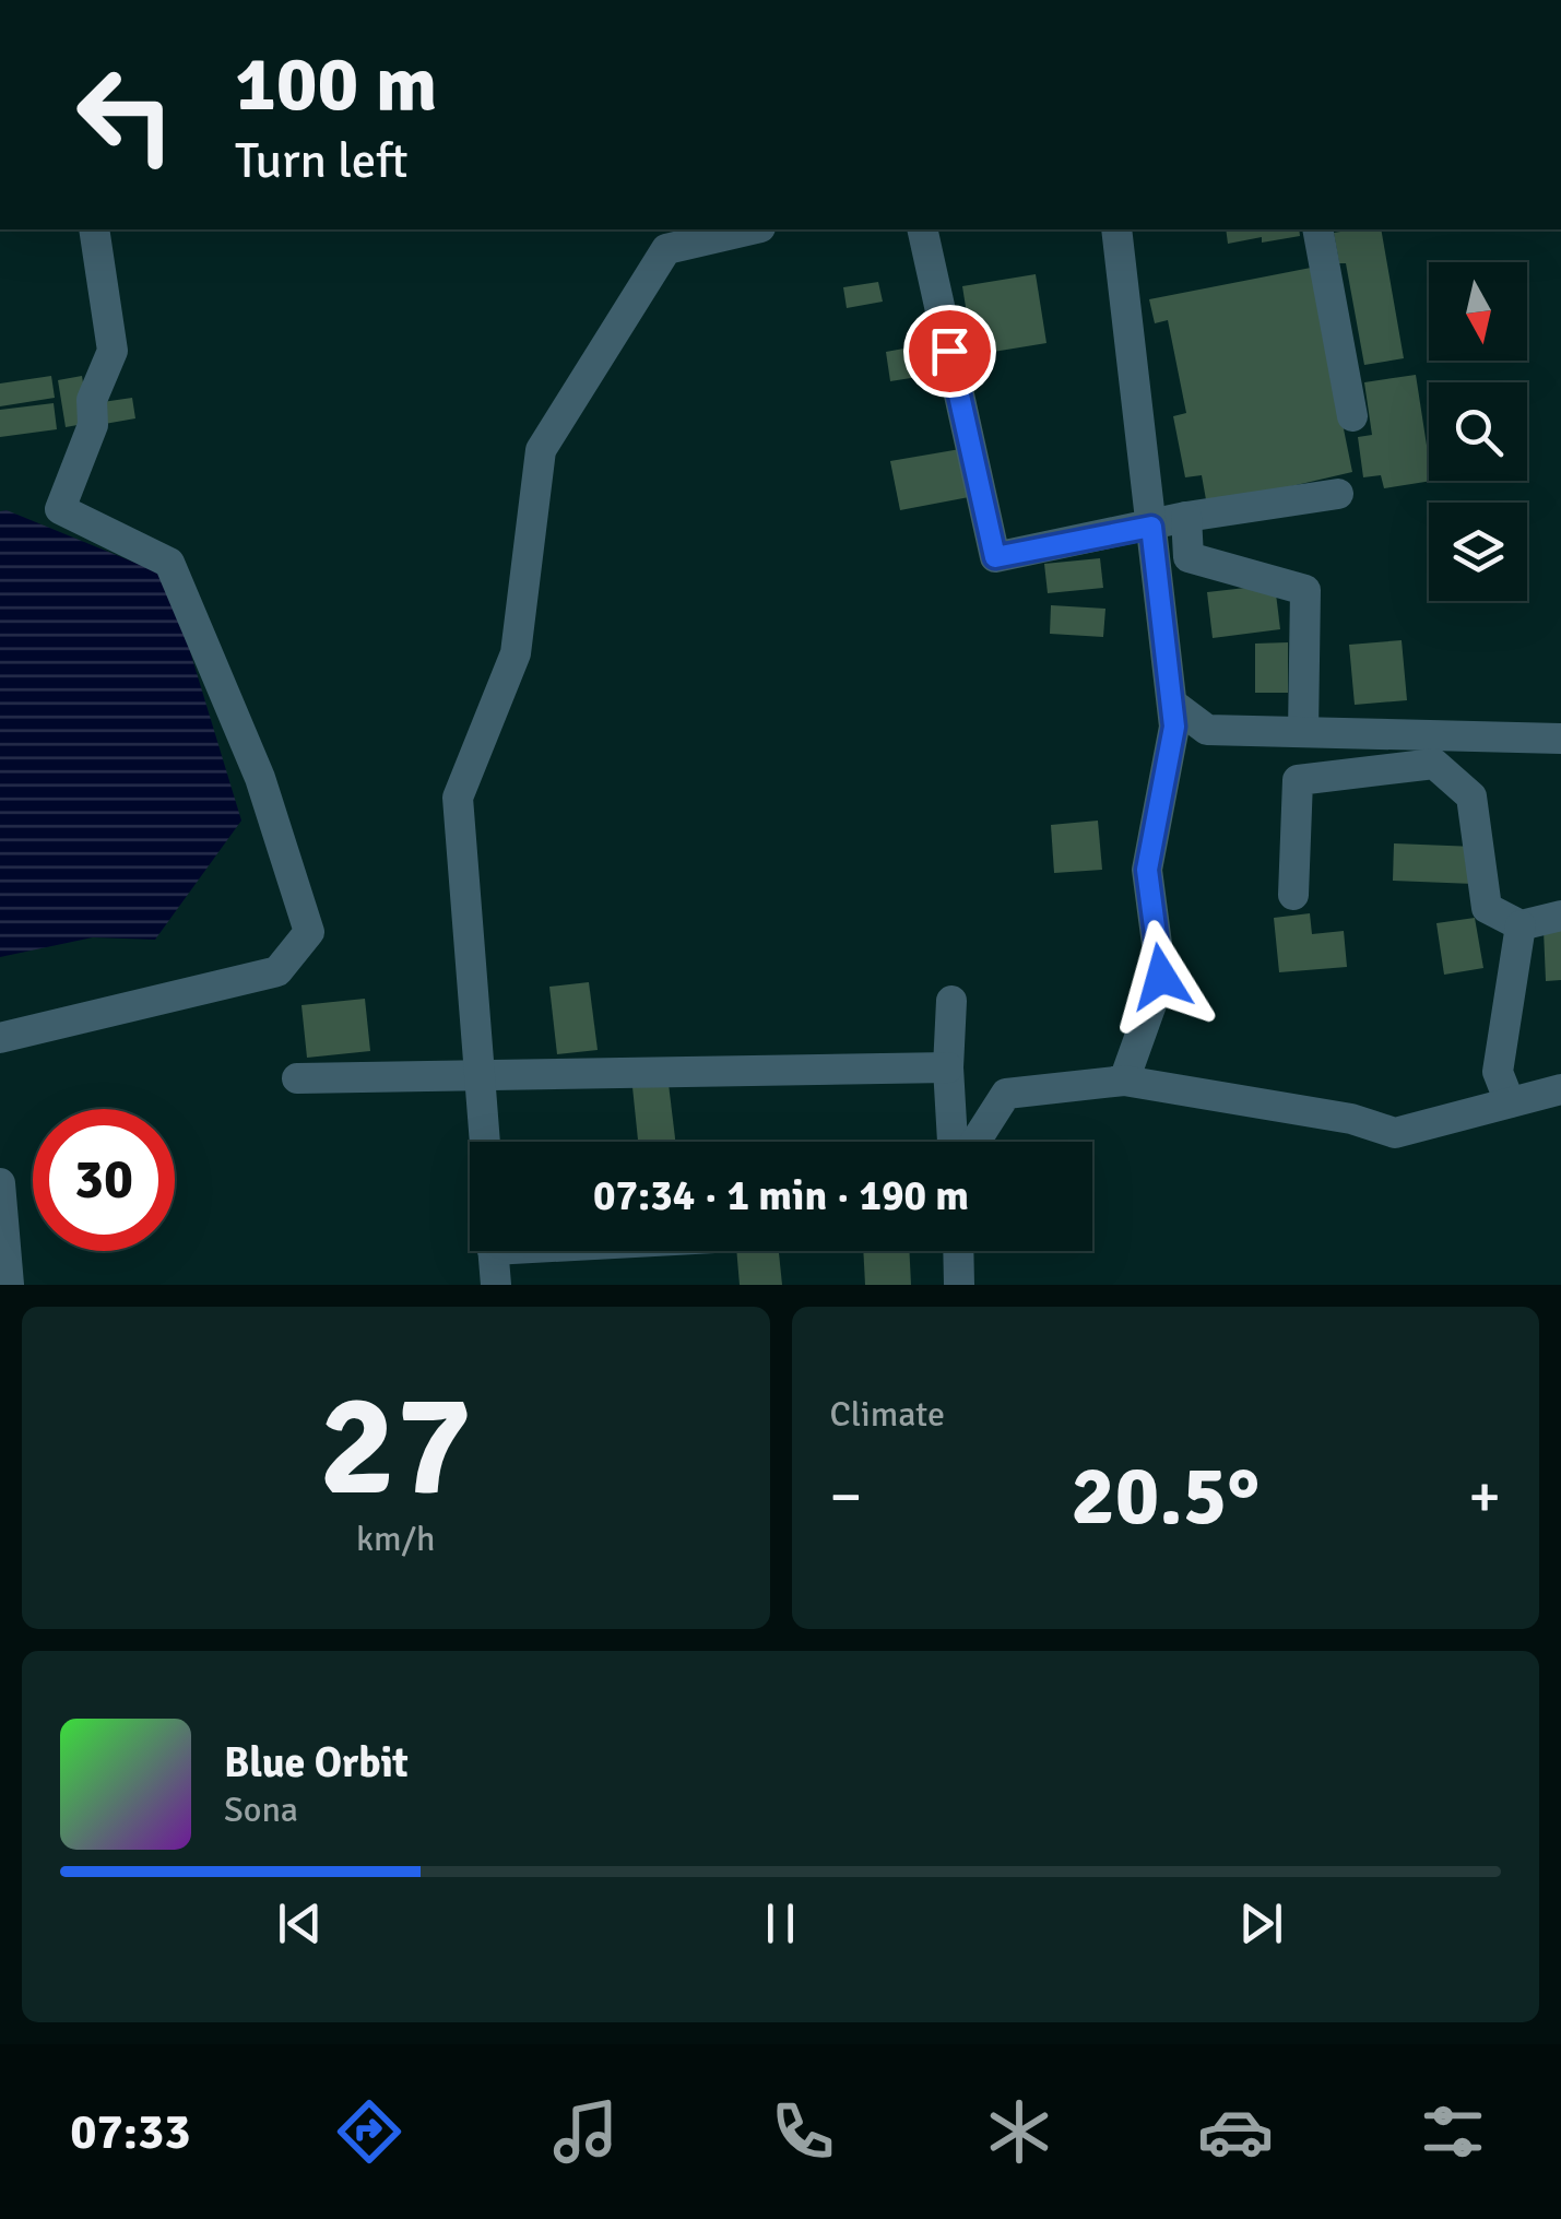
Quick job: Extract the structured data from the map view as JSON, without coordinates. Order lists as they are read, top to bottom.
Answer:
{
  "north": "bottom",
  "page": {
    "turn": ["100 m", "Turn left"],
    "limit": "30",
    "trip": "07:34 · 1 min · 190 m",
    "tile": [
      ["27", "km/h"],
      "Climate"
    ],
    "heat": ["−", "20.5°", "+"],
    "song": ["Blue Orbit", "Sona"],
    "tabs": "07:33"
  }
}
